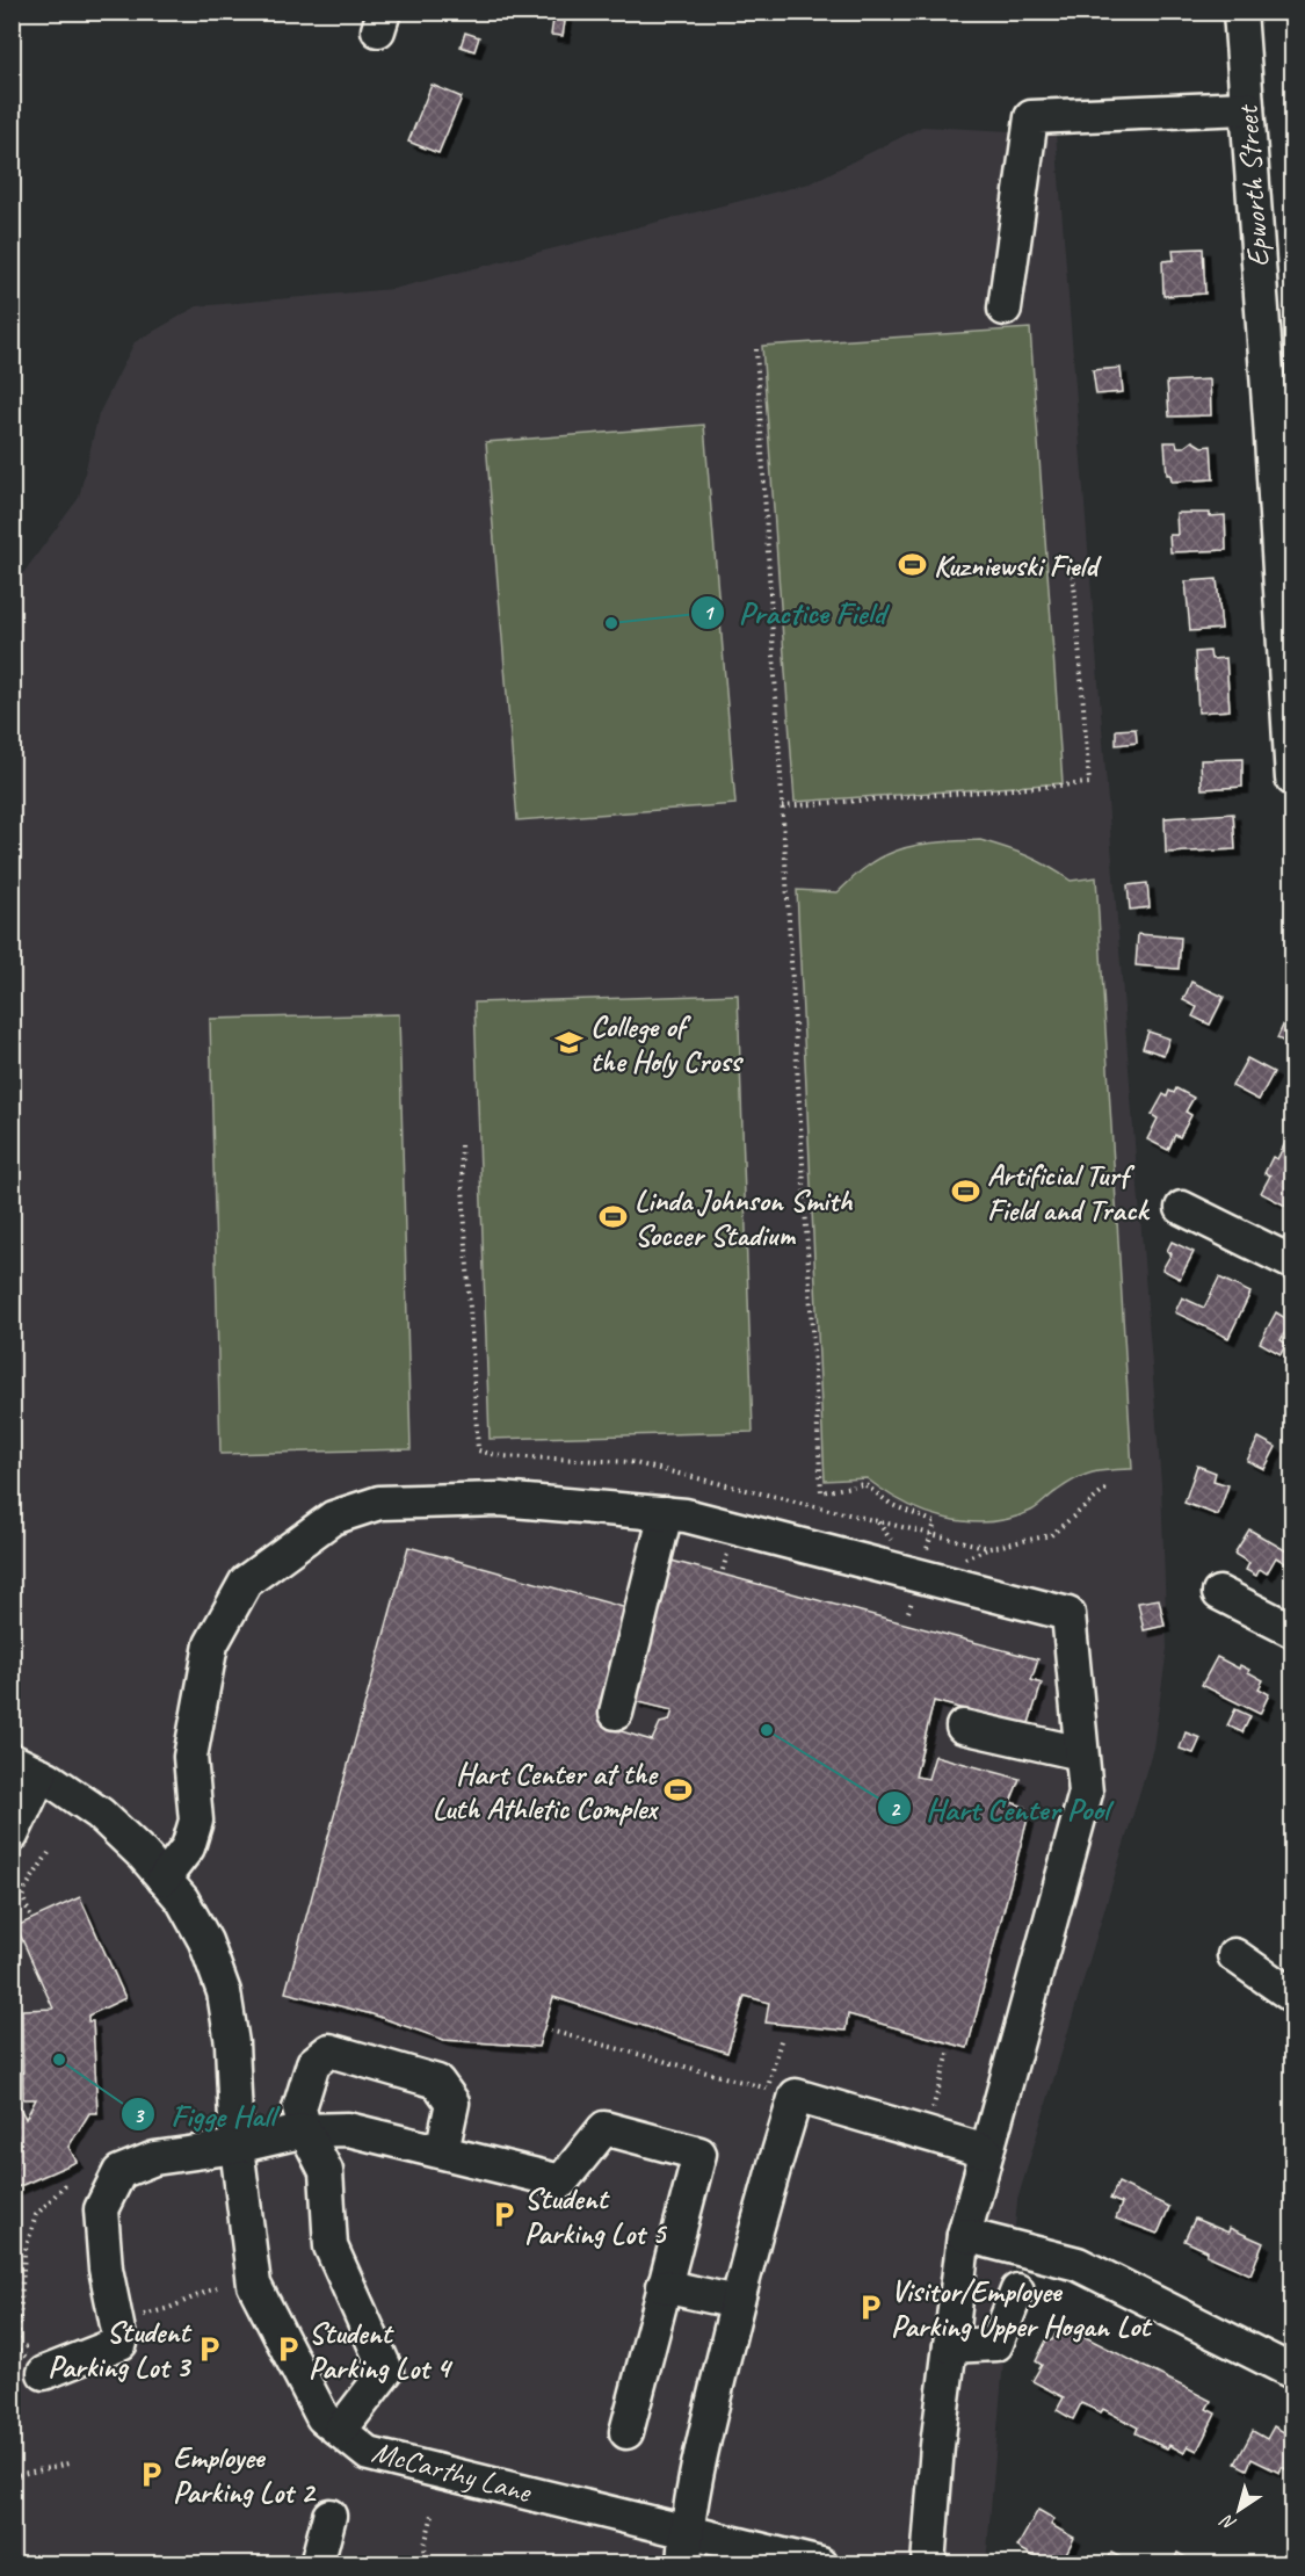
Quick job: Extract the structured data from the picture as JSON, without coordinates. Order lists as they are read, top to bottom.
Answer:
{
  "streets": {
    "street": ["Epworth Street", "McCarthy Lane"]
  },
  "places": {
    "sports": [
      "Kuzniewski Field",
      "Artificial Turf Field and Track",
      "Linda Johnson Smith Soccer Stadium",
      "Hart Center at the Luth Athletic Complex"
    ],
    "other": ["Practice Field", "Hart Center Pool", "Figge Hall"],
    "school or university": ["College of the Holy Cross"],
    "parking": [
      "Student Parking Lot 5",
      "Visitor/Employee Parking Upper Hogan Lot",
      "Student Parking Lot 3",
      "Student Parking Lot 4",
      "Employee Parking Lot 2"
    ]
  },
  "north": "bottom left"
}
